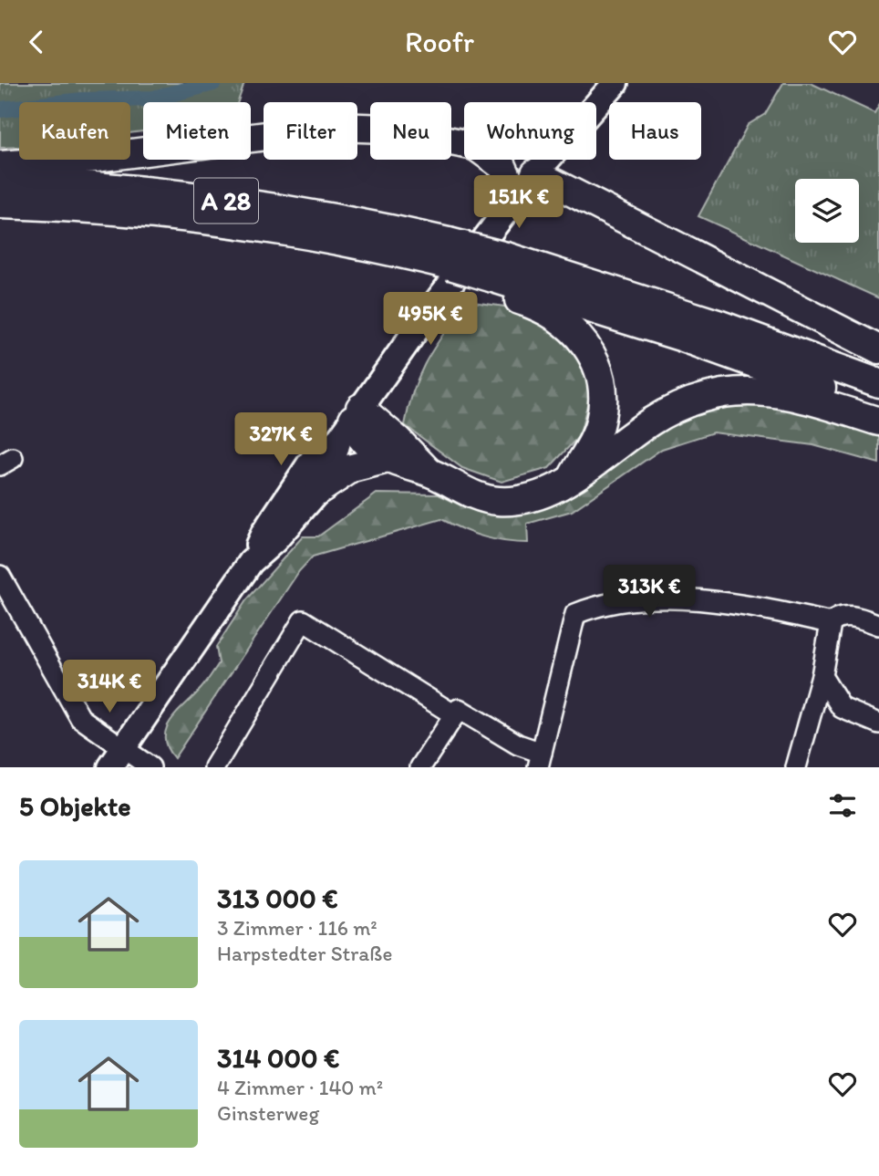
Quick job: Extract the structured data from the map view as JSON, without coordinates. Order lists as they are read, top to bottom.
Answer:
{
  "streets": {
    "highway": ["A 28"]
  },
  "page": {
    "header": "Roofr",
    "chip": [
      "Kaufen",
      "Mieten",
      "Filter",
      "Neu",
      "Wohnung",
      "Haus"
    ],
    "price": [
      "151K €",
      "495K €",
      "327K €",
      "313K €",
      "314K €"
    ],
    "heading": "5 Objekte",
    "list": [
      {
        "name": "313 000 €",
        "note": "3 Zimmer · 116 m² · Harpstedter Straße"
      },
      {
        "name": "314 000 €",
        "note": "4 Zimmer · 140 m² · Ginsterweg"
      }
    ]
  }
}
